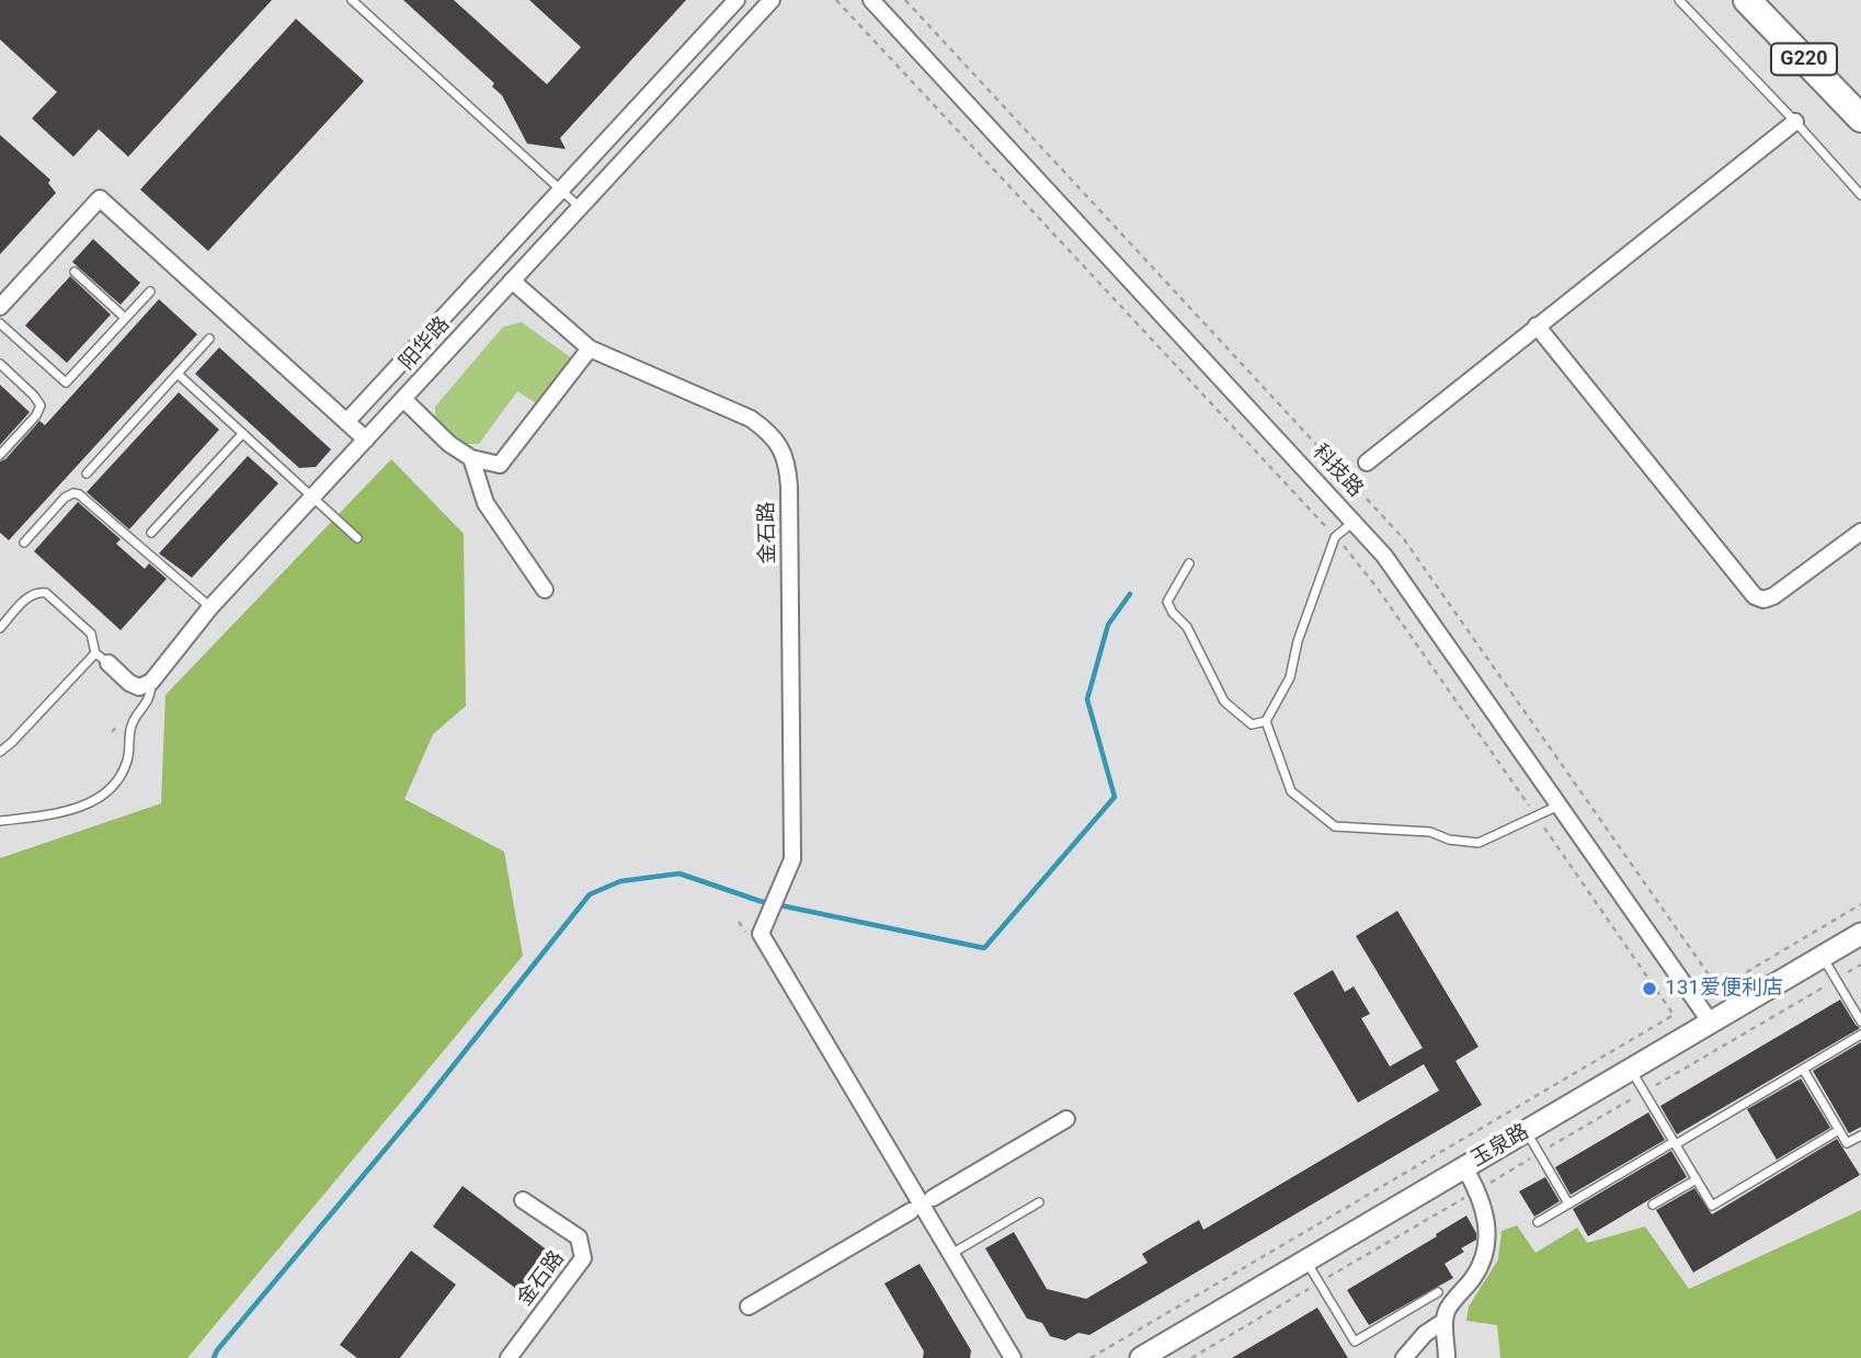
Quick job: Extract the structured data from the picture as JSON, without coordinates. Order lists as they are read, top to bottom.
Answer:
{
  "streets": {
    "highway": ["G220"],
    "street": [
      "阳华路",
      "科技路",
      "金石路",
      "玉泉路"
    ]
  },
  "crossings": [
    ["阳华路", "金石路"],
    ["科技路", "玉泉路"]
  ],
  "places": ["131爱便利店"]
}
